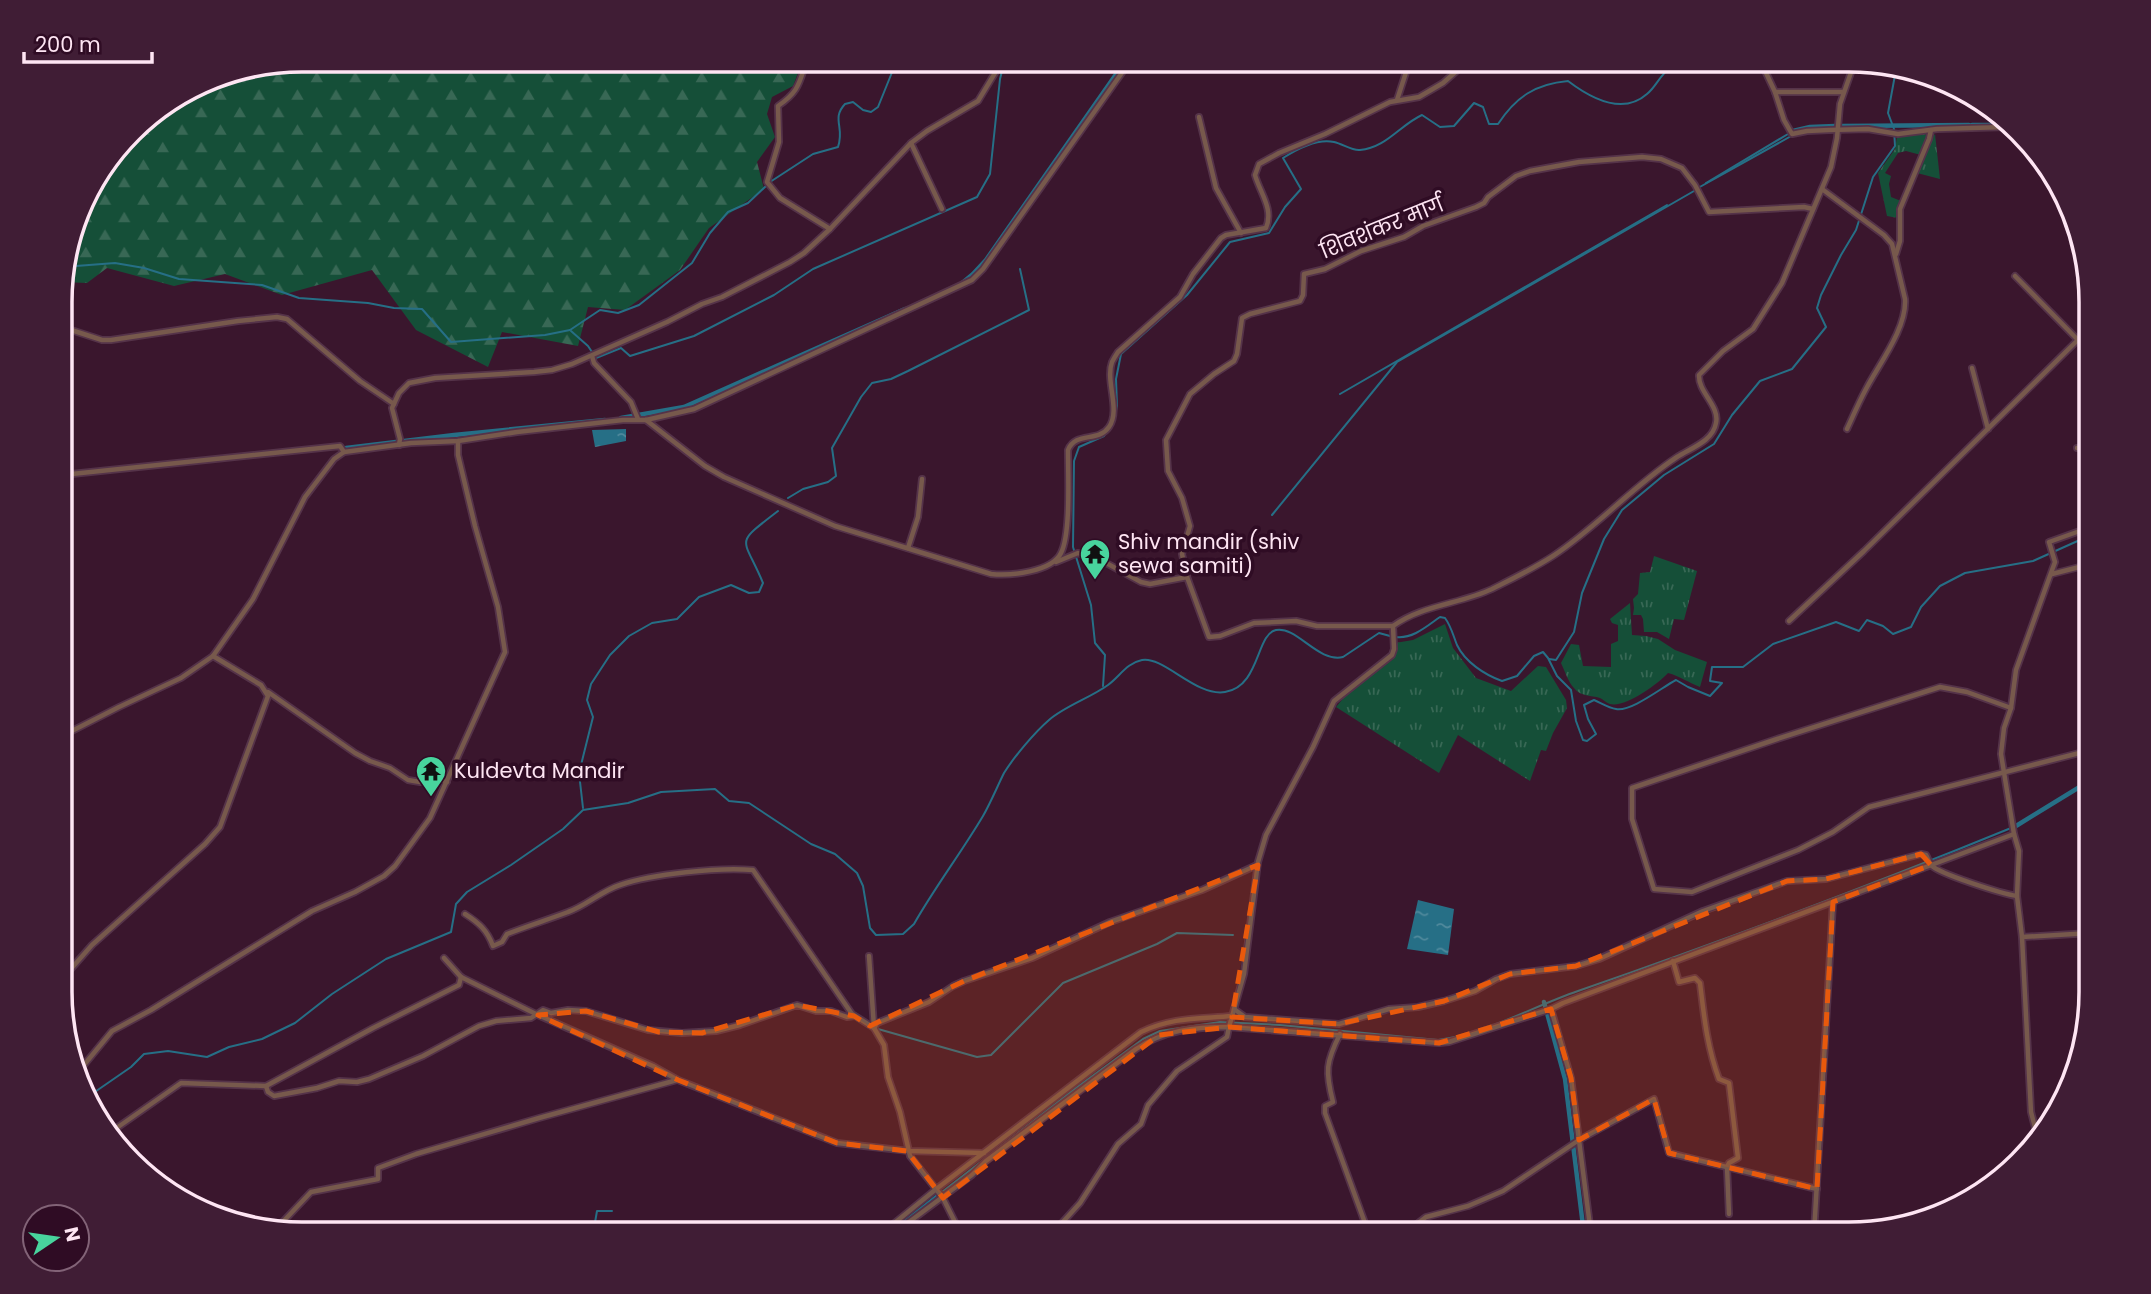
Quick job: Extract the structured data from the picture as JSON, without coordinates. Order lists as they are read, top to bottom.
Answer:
{
  "streets": {
    "street": ["शिवशंकर मार्ग"]
  },
  "places": {
    "temple": ["Shiv mandir (shiv sewa samiti)", "Kuldevta Mandir"]
  },
  "scale_bar": "200 m",
  "north": "right"
}
